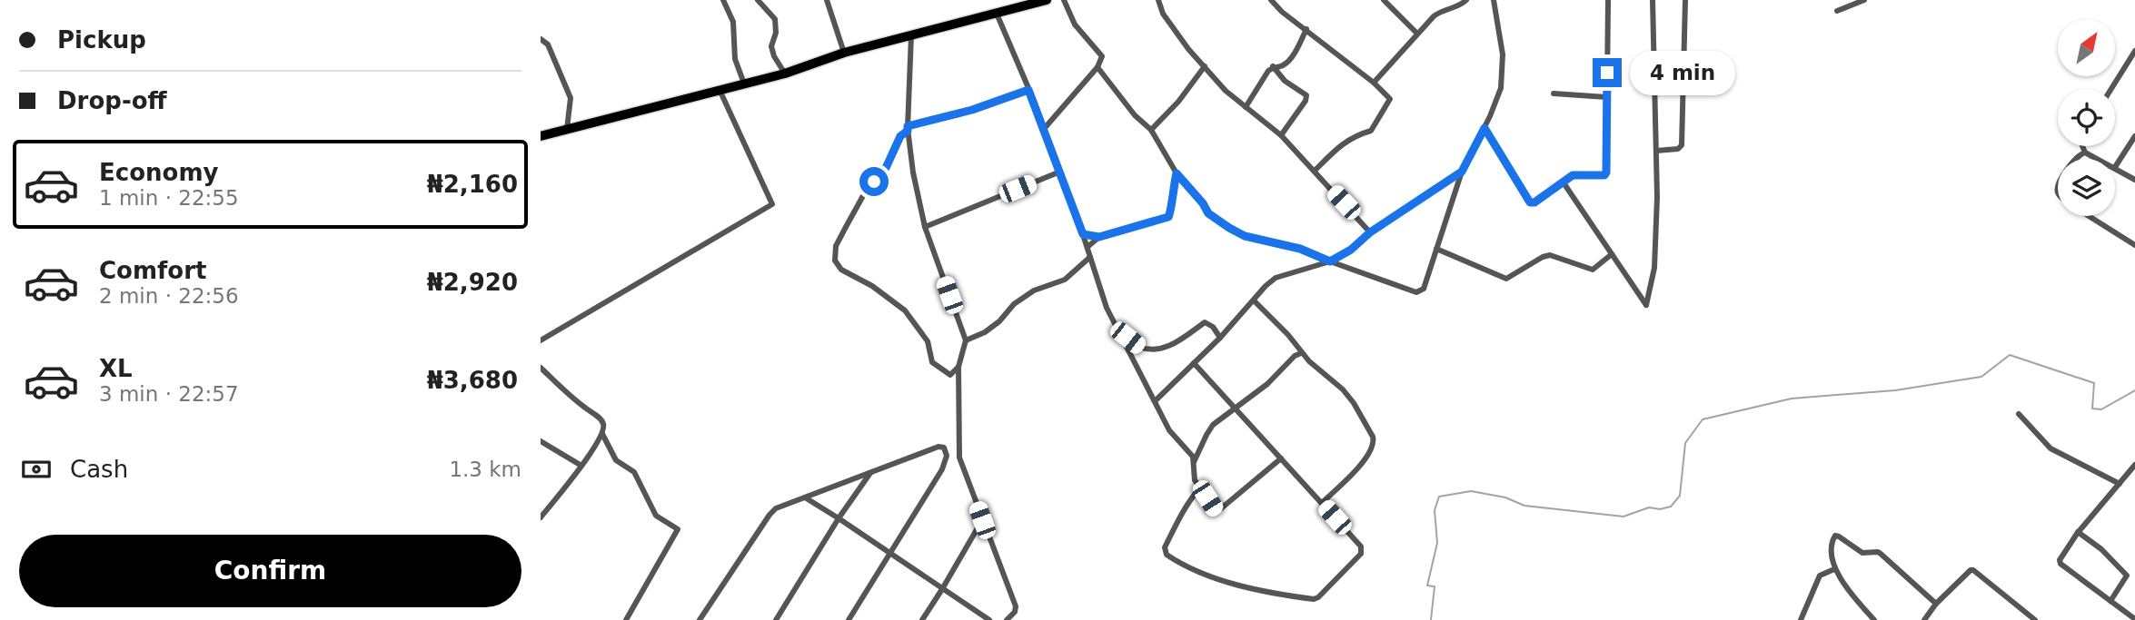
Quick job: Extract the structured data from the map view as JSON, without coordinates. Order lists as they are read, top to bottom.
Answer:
{
  "north": "top right",
  "page": {
    "banner": ["Pickup", "Drop-off"],
    "bubble": "4 min",
    "list": [
      {
        "name": "Economy",
        "note": "1 min · 22:55",
        "value": "₦2,160"
      },
      {
        "name": "Comfort",
        "note": "2 min · 22:56",
        "value": "₦2,920"
      },
      {
        "name": "XL",
        "note": "3 min · 22:57",
        "value": "₦3,680"
      }
    ],
    "pay": ["Cash", "1.3 km"],
    "buttons": "Confirm"
  }
}
